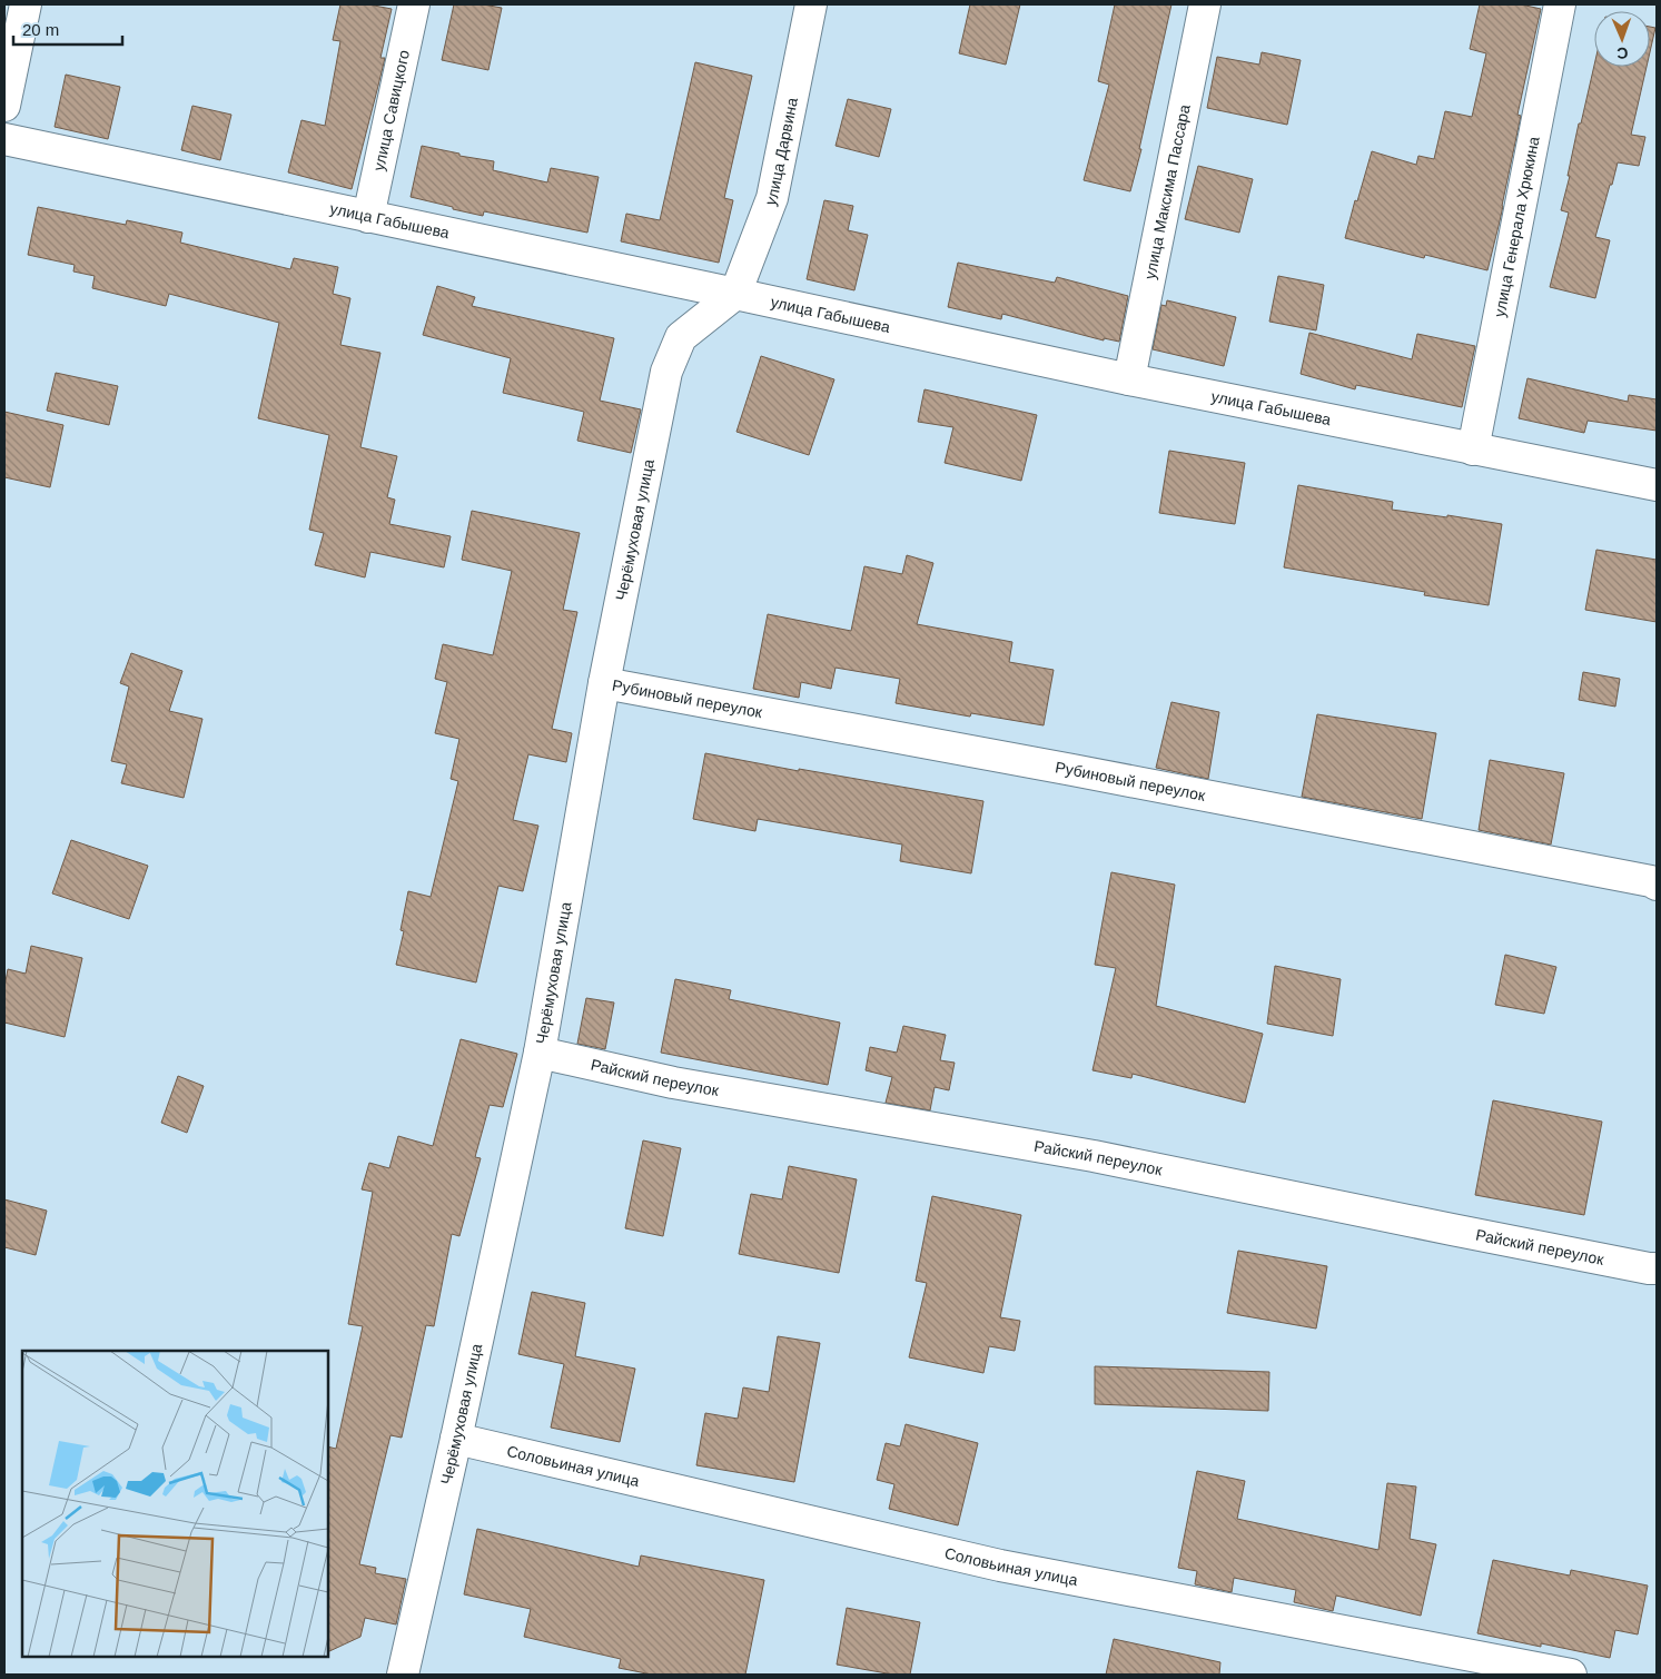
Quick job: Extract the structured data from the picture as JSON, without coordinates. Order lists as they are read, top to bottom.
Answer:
{
  "streets": {
    "street": [
      "улица Савицкого",
      "улица Дарвина",
      "улица Максима Пассара",
      "улица Габышева",
      "улица Генерала Хрюкина",
      "Черёмуховая улица",
      "Рубиновый переулок",
      "Райский переулок",
      "Соловьиная улица"
    ]
  },
  "crossings": [
    ["улица Савицкого", "улица Габышева"],
    ["улица Дарвина", "улица Габышева"],
    ["улица Дарвина", "Черёмуховая улица"],
    ["улица Максима Пассара", "улица Габышева"],
    ["улица Габышева", "улица Генерала Хрюкина"],
    ["улица Габышева", "Черёмуховая улица"],
    ["Черёмуховая улица", "Рубиновый переулок"],
    ["Черёмуховая улица", "Райский переулок"],
    ["Черёмуховая улица", "Соловьиная улица"]
  ],
  "scale_bar": "20 m",
  "north": "bottom"
}
